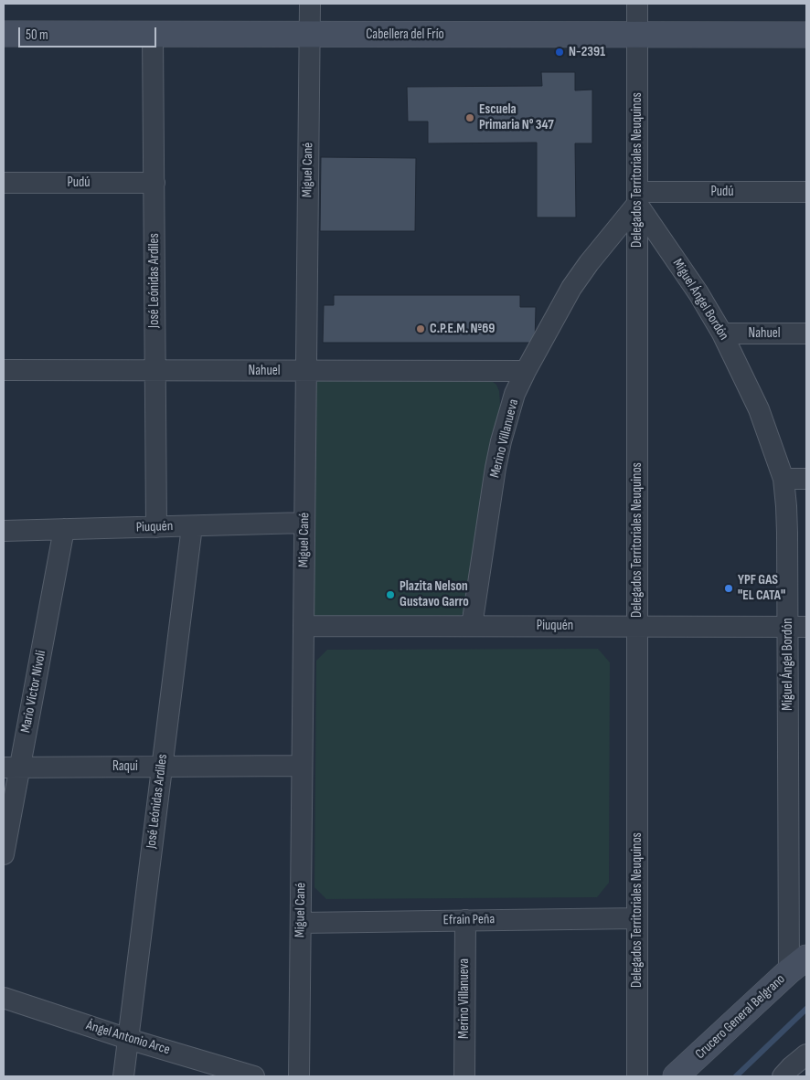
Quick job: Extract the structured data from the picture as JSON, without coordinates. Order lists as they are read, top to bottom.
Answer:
{
  "streets": {
    "street": [
      "Cabellera del Frío",
      "Miguel Cané",
      "Delegados Territoriales Neuquinos",
      "Pudú",
      "José Leónidas Ardiles",
      "Miguel Ángel Bordón",
      "Nahuel",
      "Merino Villanueva",
      "Piuquén",
      "Mario Víctor Nívoli",
      "Raqui",
      "Efrain Peña",
      "Crucero General Belgrano",
      "Ángel Antonio Arce"
    ]
  },
  "crossings": [
    ["Cabellera del Frío", "Miguel Cané"],
    ["Cabellera del Frío", "Delegados Territoriales Neuquinos"],
    ["Cabellera del Frío", "José Leónidas Ardiles"],
    ["Miguel Cané", "Nahuel"],
    ["Miguel Cané", "Piuquén"],
    ["Miguel Cané", "Raqui"],
    ["Miguel Cané", "Efrain Peña"],
    ["Delegados Territoriales Neuquinos", "Pudú"],
    ["Delegados Territoriales Neuquinos", "Miguel Ángel Bordón"],
    ["Delegados Territoriales Neuquinos", "Merino Villanueva"],
    ["Delegados Territoriales Neuquinos", "Piuquén"],
    ["Delegados Territoriales Neuquinos", "Efrain Peña"],
    ["Pudú", "José Leónidas Ardiles"],
    ["Pudú", "Miguel Ángel Bordón"],
    ["Pudú", "Merino Villanueva"],
    ["José Leónidas Ardiles", "Nahuel"],
    ["José Leónidas Ardiles", "Piuquén"],
    ["José Leónidas Ardiles", "Raqui"],
    ["José Leónidas Ardiles", "Ángel Antonio Arce"],
    ["Miguel Ángel Bordón", "Nahuel"],
    ["Miguel Ángel Bordón", "Merino Villanueva"],
    ["Miguel Ángel Bordón", "Piuquén"],
    ["Miguel Ángel Bordón", "Crucero General Belgrano"],
    ["Nahuel", "Merino Villanueva"],
    ["Merino Villanueva", "Piuquén"],
    ["Merino Villanueva", "Efrain Peña"],
    ["Piuquén", "Mario Víctor Nívoli"],
    ["Mario Víctor Nívoli", "Raqui"]
  ],
  "places": [
    "N-2391",
    "Escuela Primaria N° 347",
    "C.P.E.M. Nº69",
    "YPF GAS \"EL CATA\"",
    "Plazita Nelson Gustavo Garro"
  ],
  "scale_bar": "50 m"
}
